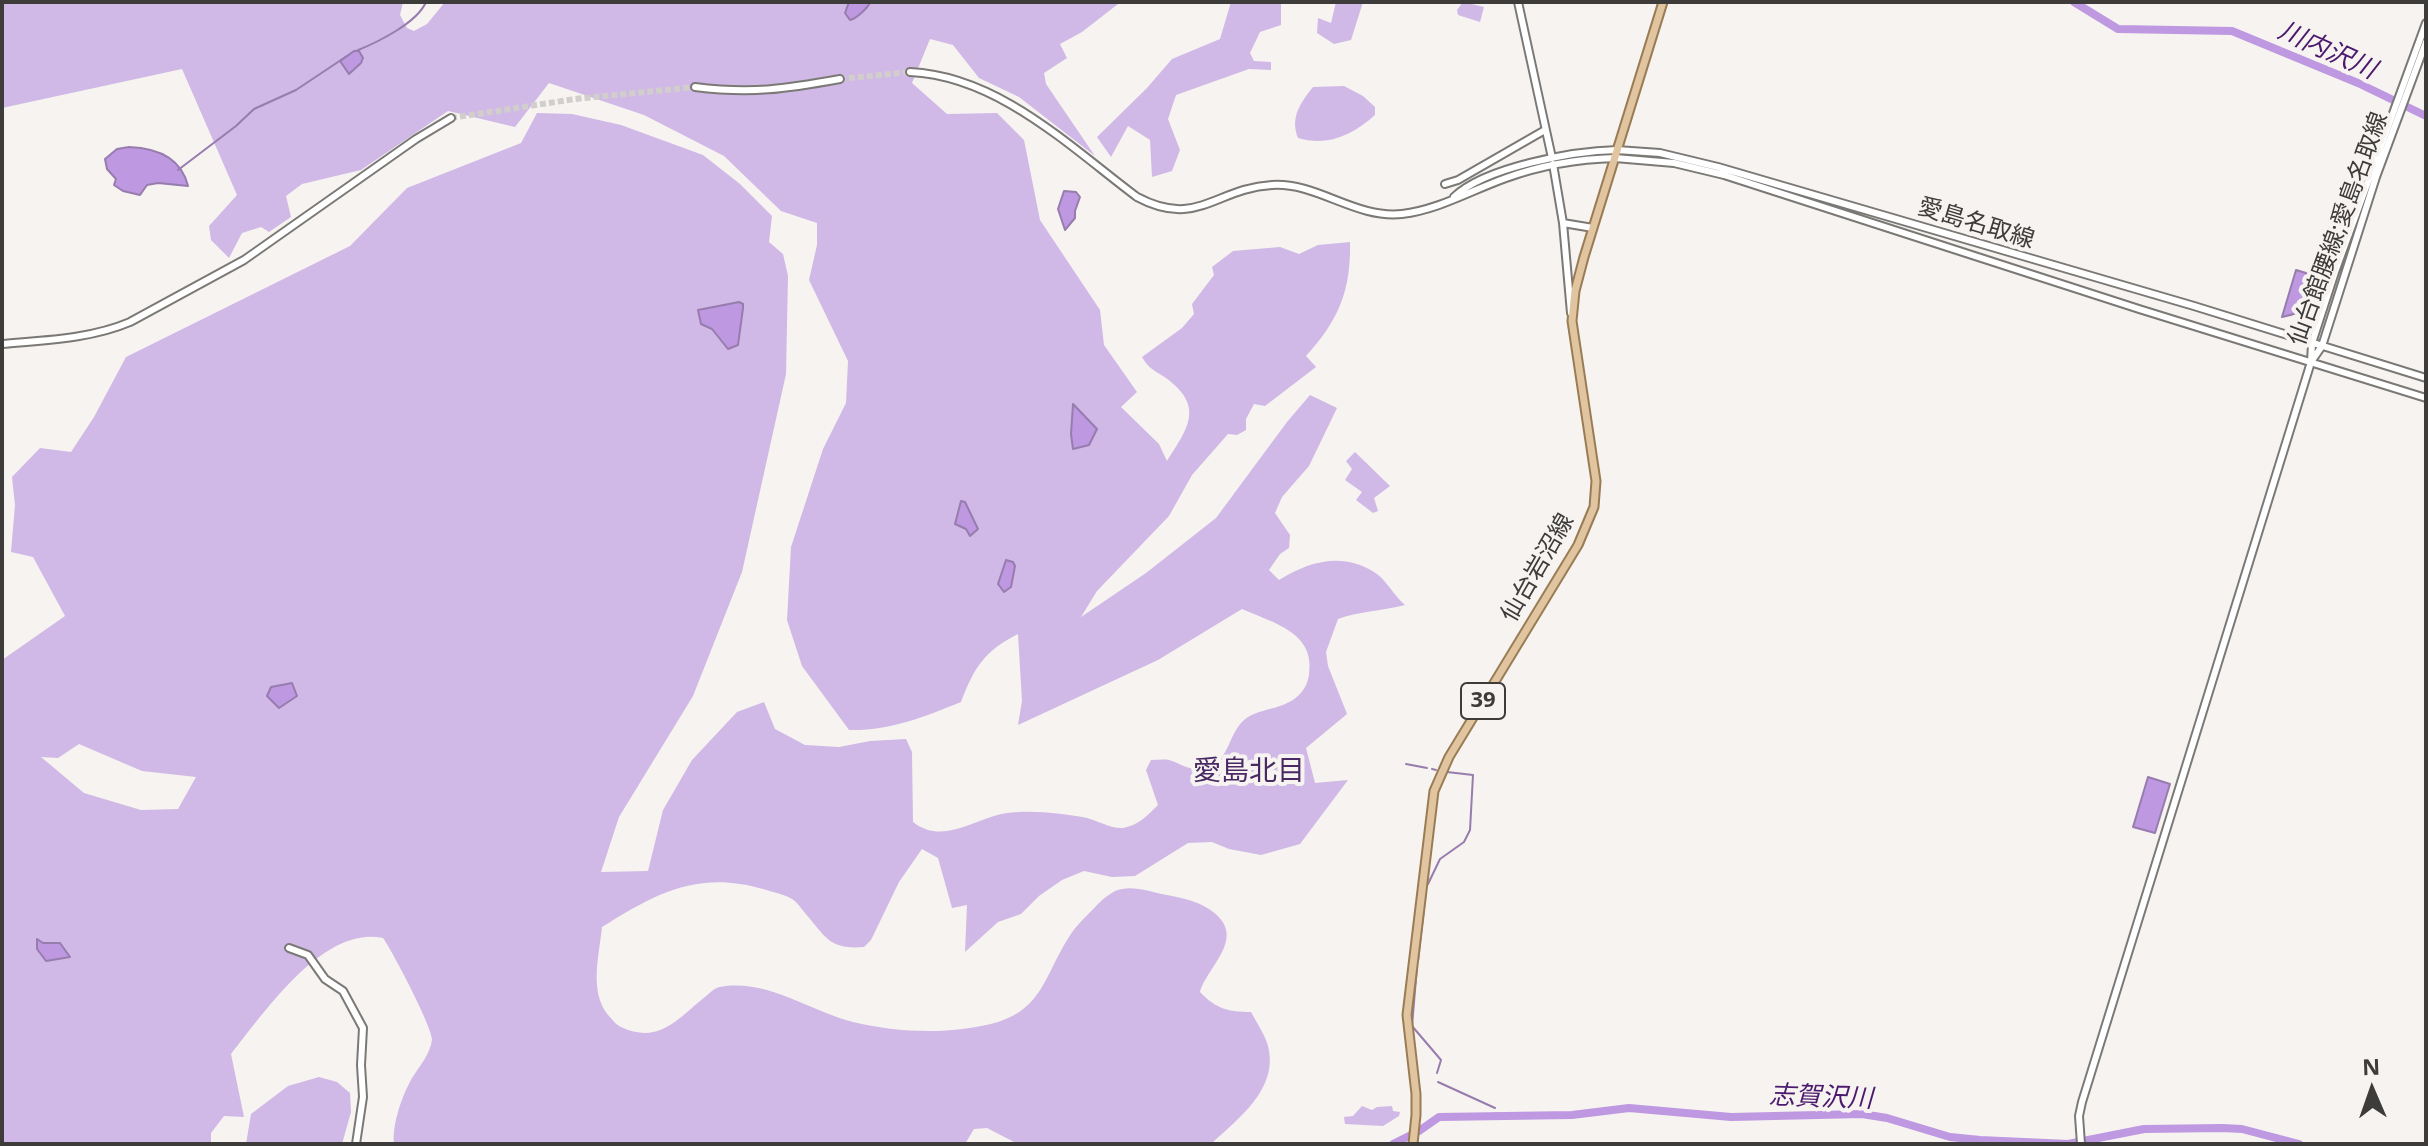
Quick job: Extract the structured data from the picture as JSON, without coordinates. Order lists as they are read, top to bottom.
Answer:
{
  "streets": {
    "main road": ["仙台岩沼線", "39"],
    "street": ["愛島名取線", "仙台館腰線;愛島名取線"]
  },
  "crossings": [
    ["愛島名取線", "仙台館腰線;愛島名取線"],
    ["愛島名取線", "仙台岩沼線"]
  ],
  "districts": ["愛島北目"],
  "water": ["川内沢川", "志賀沢川"],
  "north": "top"
}
